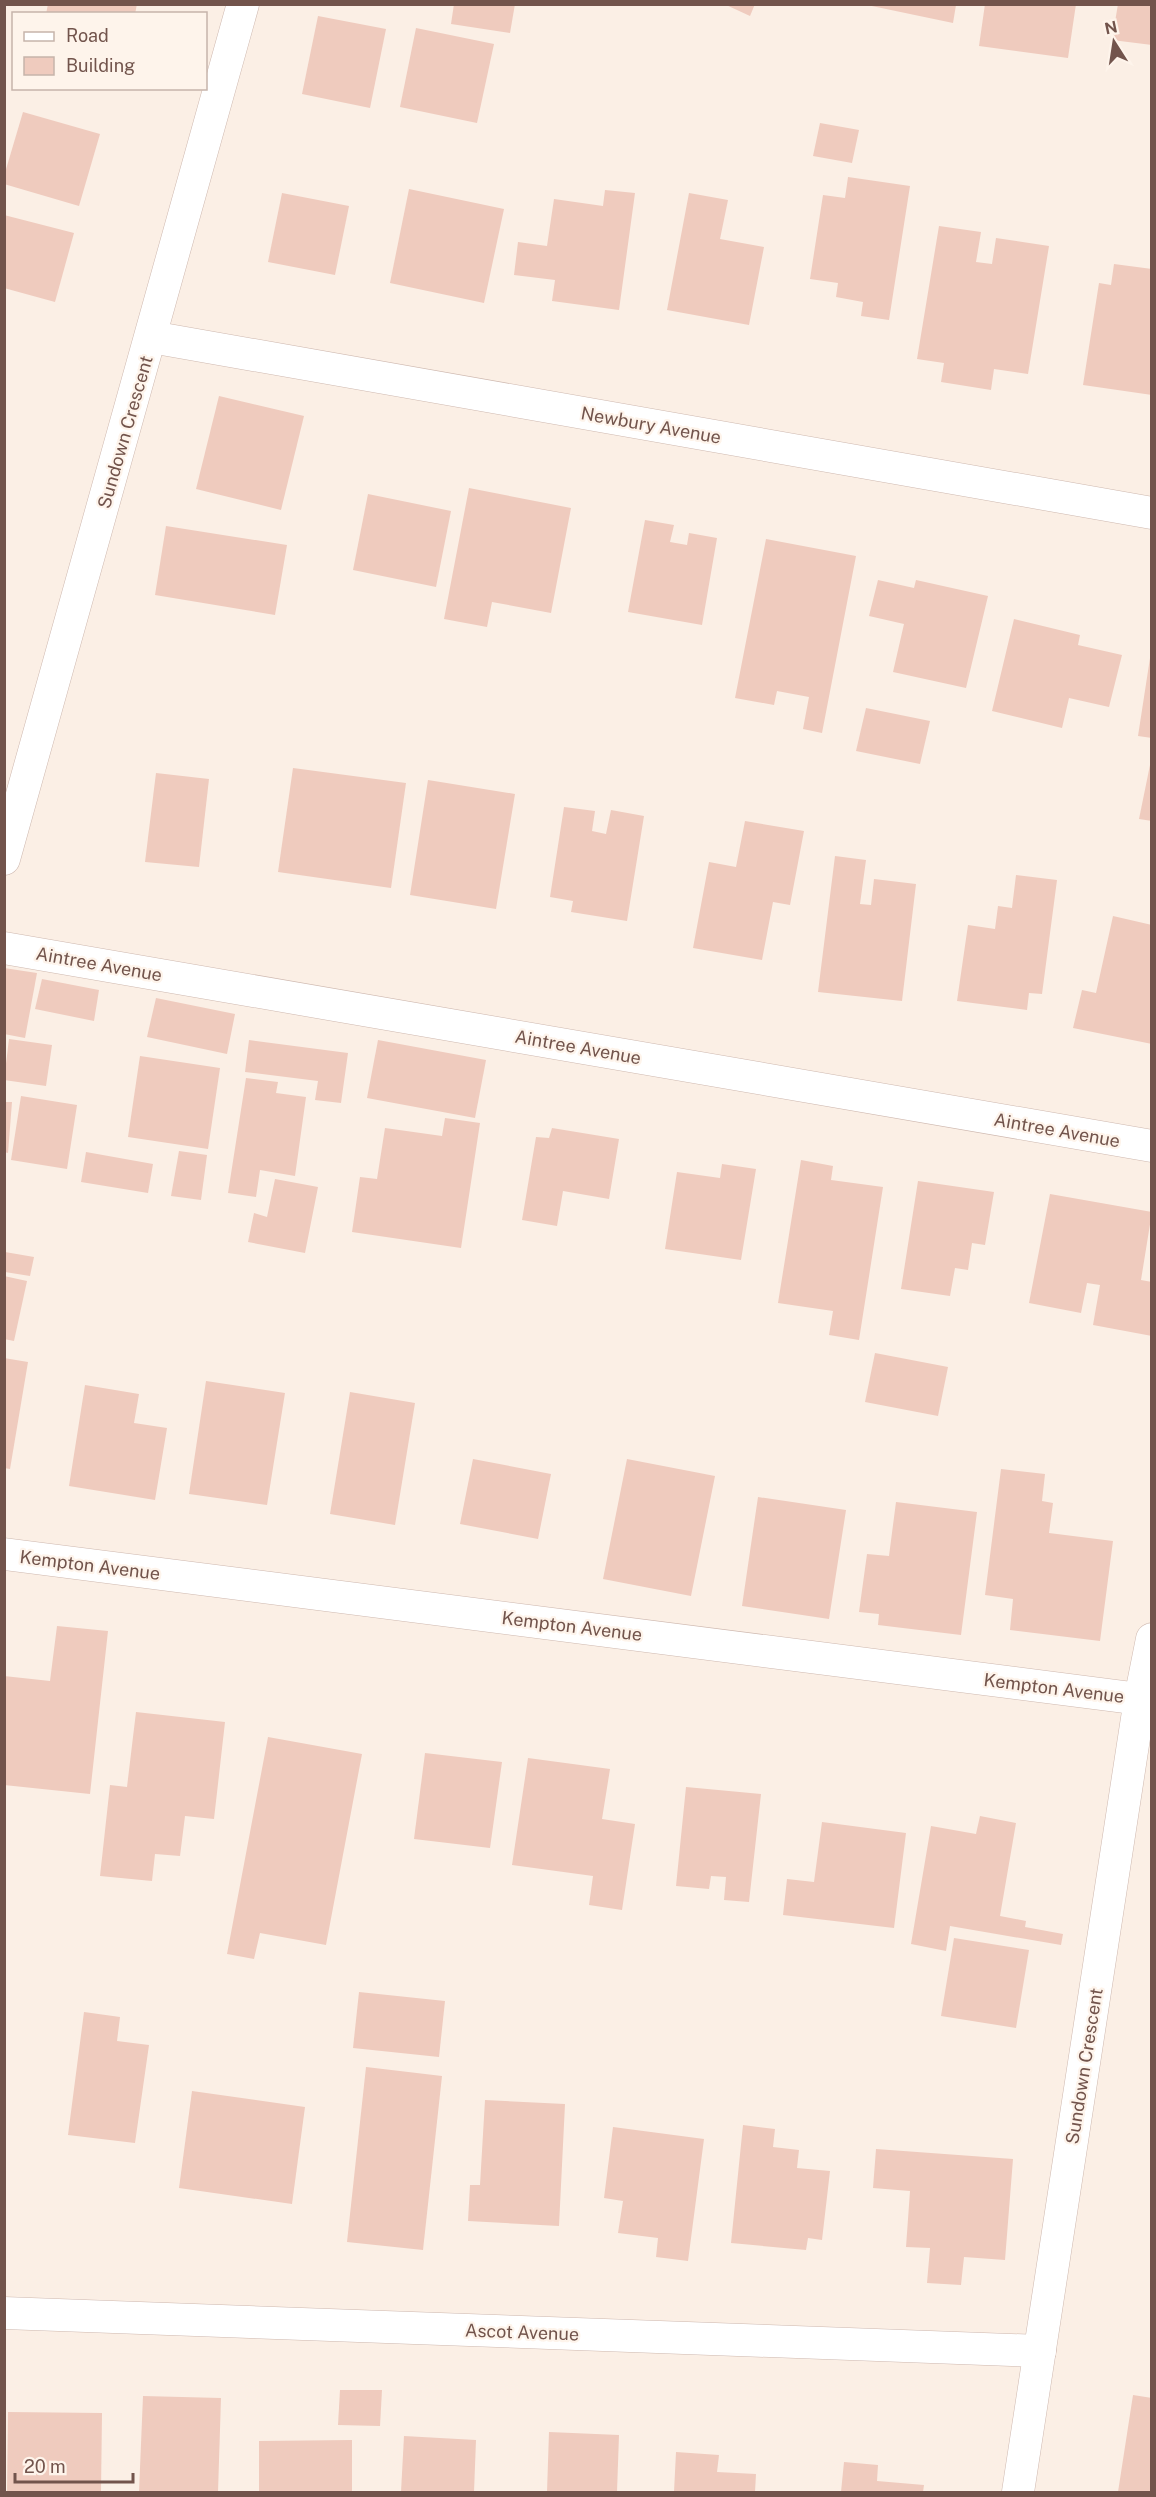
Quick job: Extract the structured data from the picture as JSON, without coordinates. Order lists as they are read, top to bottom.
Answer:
{
  "streets": {
    "street": [
      "Newbury Avenue",
      "Sundown Crescent",
      "Aintree Avenue",
      "Kempton Avenue",
      "Ascot Avenue"
    ]
  },
  "crossings": [
    ["Newbury Avenue", "Sundown Crescent"],
    ["Sundown Crescent", "Kempton Avenue"],
    ["Sundown Crescent", "Ascot Avenue"]
  ],
  "legend": ["Road", "Building"],
  "scale_bar": "20 m",
  "north": "top"
}
